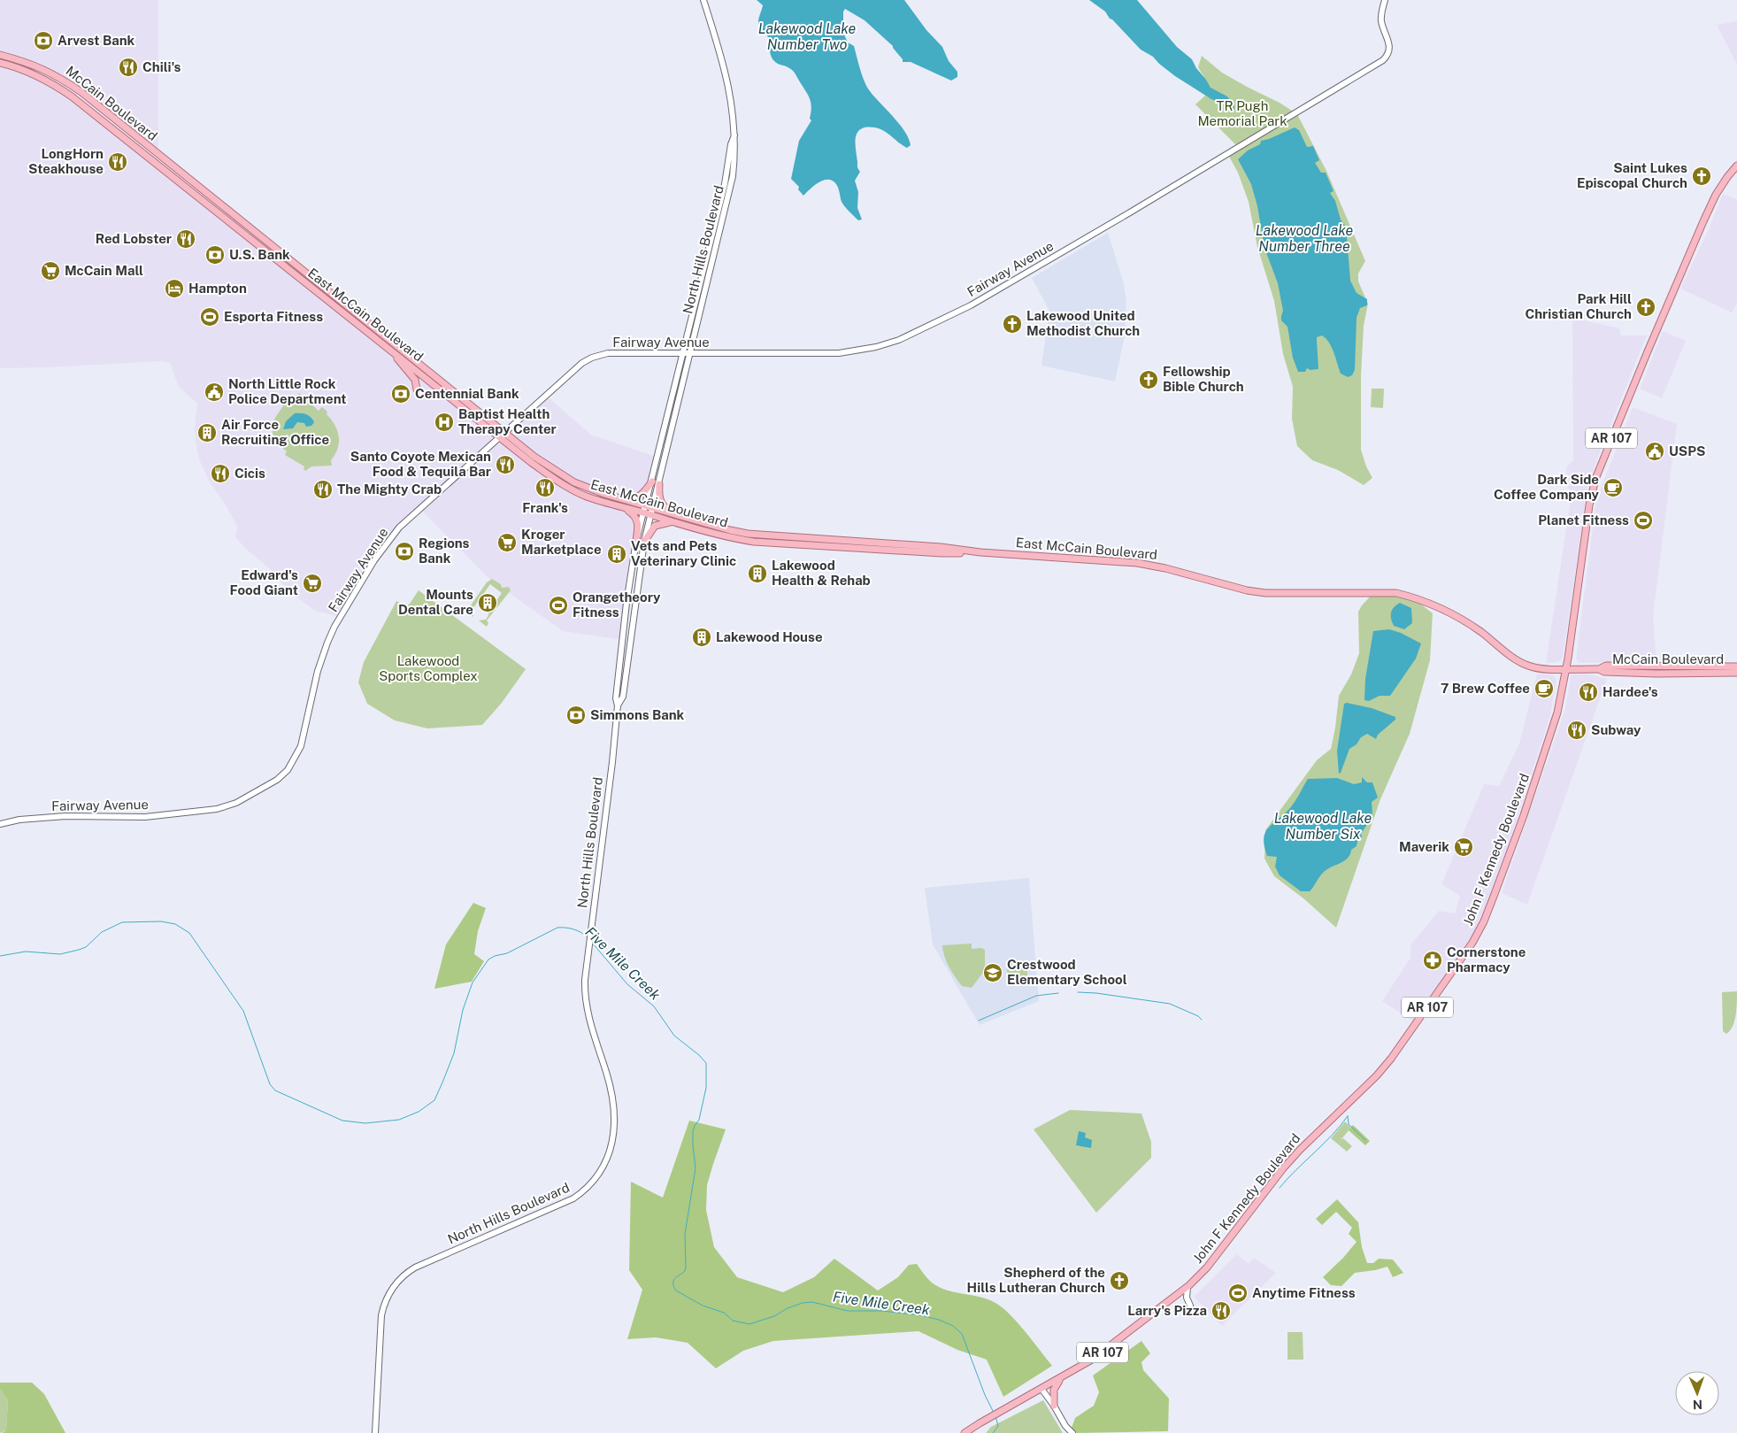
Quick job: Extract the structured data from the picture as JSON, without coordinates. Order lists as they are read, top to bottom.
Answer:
{
  "streets": {
    "main road": [
      "McCain Boulevard",
      "East McCain Boulevard",
      "AR 107",
      "John F Kennedy Boulevard"
    ],
    "street": ["North Hills Boulevard", "Fairway Avenue"]
  },
  "crossings": [
    ["McCain Boulevard", "East McCain Boulevard"],
    ["McCain Boulevard", "John F Kennedy Boulevard"],
    ["North Hills Boulevard", "Fairway Avenue"],
    ["North Hills Boulevard", "East McCain Boulevard"],
    ["Fairway Avenue", "East McCain Boulevard"],
    ["East McCain Boulevard", "John F Kennedy Boulevard"]
  ],
  "water": [
    "Lakewood Lake Number Two",
    "Lakewood Lake Number Three",
    "Lakewood Lake Number Six",
    "Five Mile Creek"
  ],
  "parks": ["TR Pugh Memorial Park", "Lakewood Sports Complex"],
  "places": {
    "bank": [
      "Arvest Bank",
      "U.S. Bank",
      "Centennial Bank",
      "Regions Bank",
      "Simmons Bank"
    ],
    "restaurant": [
      "Chili's",
      "LongHorn Steakhouse",
      "Red Lobster",
      "Santo Coyote Mexican Food & Tequila Bar",
      "Cicis",
      "Frank's",
      "The Mighty Crab",
      "Hardee's",
      "Subway",
      "Larry's Pizza"
    ],
    "church": [
      "Saint Lukes Episcopal Church",
      "Park Hill Christian Church",
      "Lakewood United Methodist Church",
      "Fellowship Bible Church",
      "Shepherd of the Hills Lutheran Church"
    ],
    "supermarket": [
      "McCain Mall",
      "Kroger Marketplace",
      "Edward's Food Giant",
      "Maverik"
    ],
    "hotel": ["Hampton"],
    "sports": [
      "Esporta Fitness",
      "Planet Fitness",
      "Orangetheory Fitness",
      "Anytime Fitness"
    ],
    "public building": ["North Little Rock Police Department", "USPS"],
    "hospital": ["Baptist Health Therapy Center"],
    "building": [
      "Air Force Recruiting Office",
      "Vets and Pets Veterinary Clinic",
      "Lakewood Health & Rehab",
      "Mounts Dental Care",
      "Lakewood House"
    ],
    "cafe": ["Dark Side Coffee Company", "7 Brew Coffee"],
    "pharmacy": ["Cornerstone Pharmacy"],
    "school or university": ["Crestwood Elementary School"]
  },
  "north": "bottom"
}
